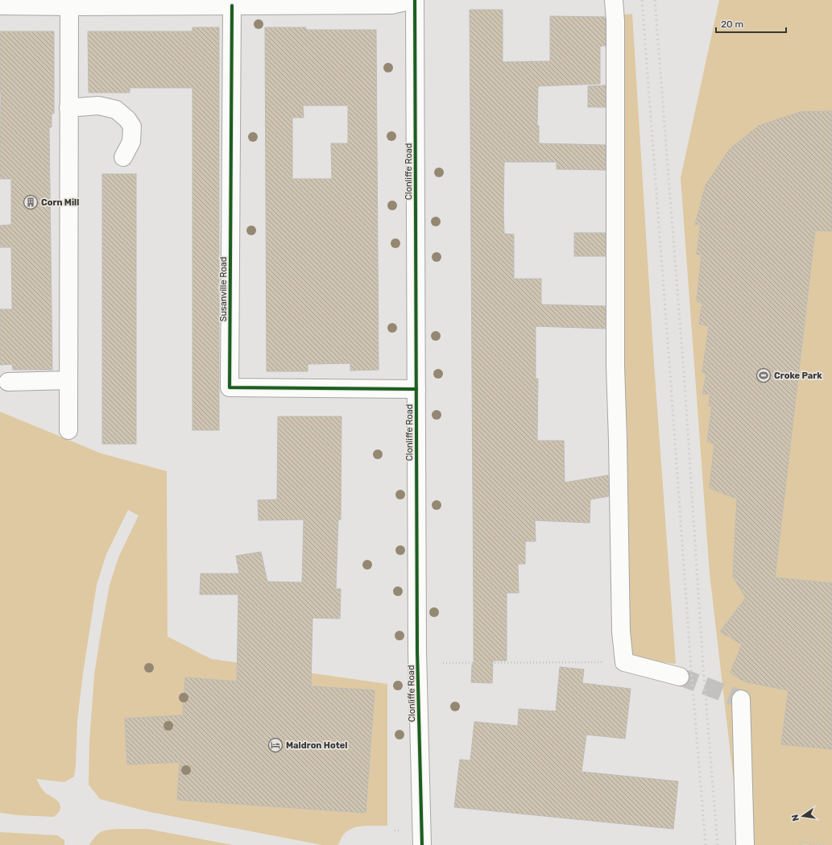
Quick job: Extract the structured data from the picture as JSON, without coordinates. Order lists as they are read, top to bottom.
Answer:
{
  "streets": {
    "street": ["Clonliffe Road", "Susanville Road"]
  },
  "crossings": [
    ["Clonliffe Road", "Susanville Road"]
  ],
  "places": {
    "building": ["Corn Mill"],
    "sports": ["Croke Park"],
    "hotel": ["Maldron Hotel"]
  },
  "scale_bar": "20 m",
  "north": "left"
}
